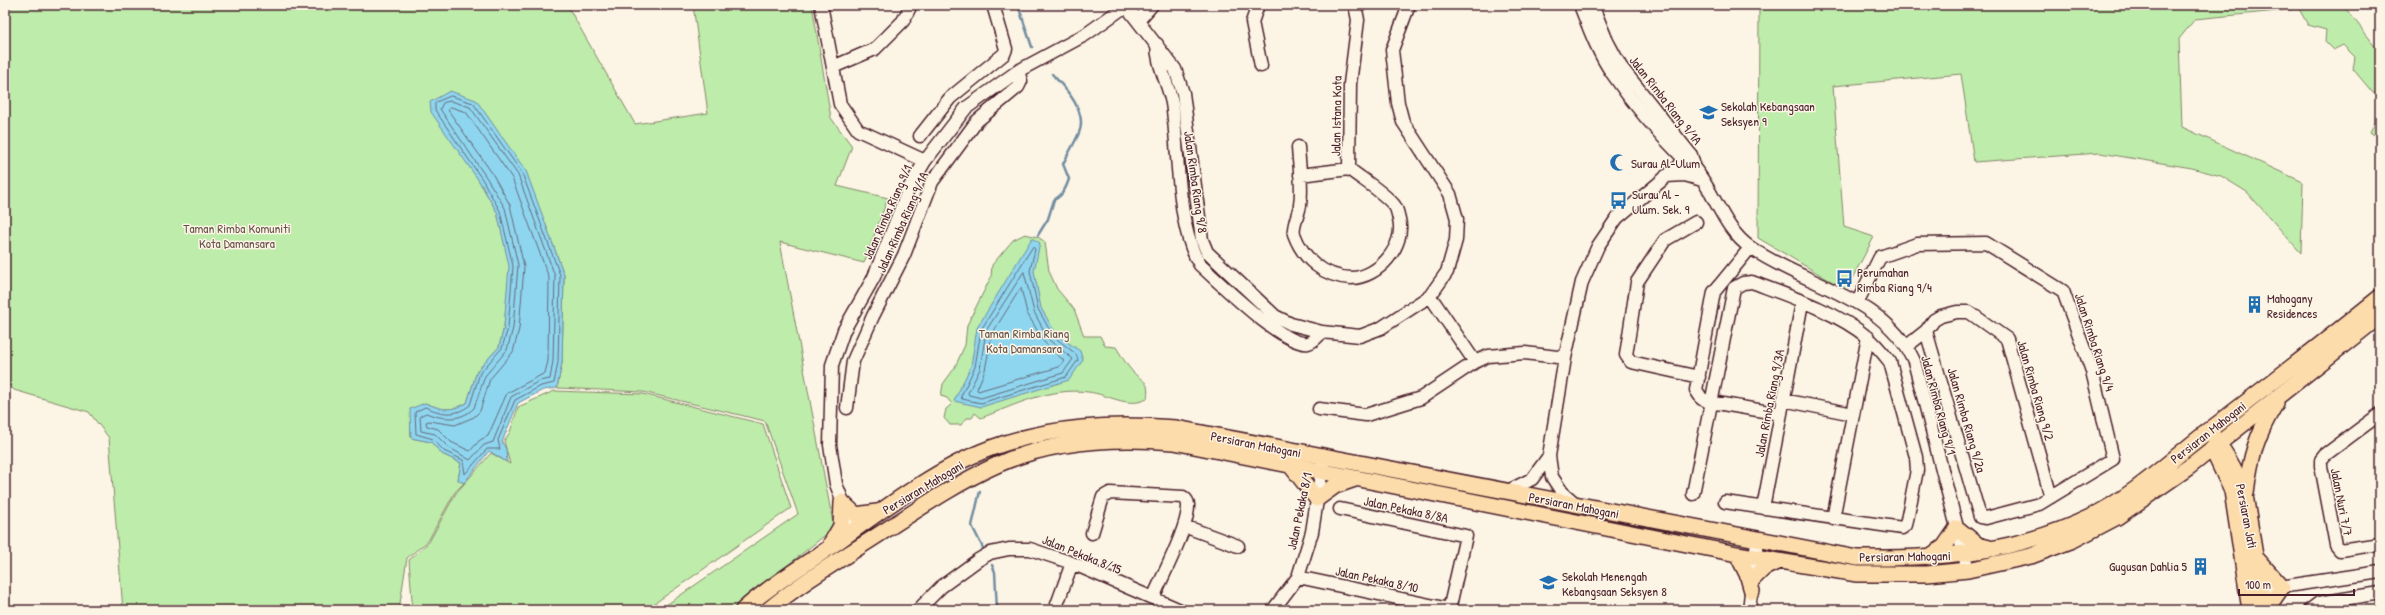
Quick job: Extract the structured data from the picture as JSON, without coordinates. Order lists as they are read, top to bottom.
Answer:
{
  "streets": {
    "main road": ["Persiaran Mahogani", "Persiaran Jati"],
    "street": [
      "Jalan Rimba Riang 9/1A",
      "Jalan Istana Kota",
      "Jalan Rimba Riang 9/8",
      "Jalan Rimba Riang 9/1",
      "Jalan Rimba Riang 9/4",
      "Jalan Rimba Riang 9/2",
      "Jalan Rimba Riang 9/3A",
      "Jalan Rimba Riang 9/2a",
      "Jalan Nuri 7/7",
      "Jalan Pekaka 8/8A",
      "Jalan Pekaka 8/1",
      "Jalan Pekaka 8/15",
      "Jalan Pekaka 8/10"
    ]
  },
  "crossings": [
    ["Jalan Rimba Riang 9/1A", "Jalan Rimba Riang 9/1"],
    ["Jalan Rimba Riang 9/8", "Jalan Rimba Riang 9/1"],
    ["Jalan Rimba Riang 9/1", "Jalan Rimba Riang 9/4"],
    ["Jalan Rimba Riang 9/1", "Jalan Rimba Riang 9/2"],
    ["Jalan Rimba Riang 9/1", "Persiaran Mahogani"],
    ["Jalan Rimba Riang 9/4", "Jalan Rimba Riang 9/2"],
    ["Jalan Rimba Riang 9/4", "Jalan Rimba Riang 9/2a"],
    ["Jalan Rimba Riang 9/2", "Jalan Rimba Riang 9/2a"],
    ["Persiaran Mahogani", "Jalan Pekaka 8/1"],
    ["Persiaran Mahogani", "Persiaran Jati"],
    ["Jalan Pekaka 8/8A", "Jalan Pekaka 8/10"],
    ["Jalan Pekaka 8/1", "Jalan Pekaka 8/10"]
  ],
  "parks": ["Taman Rimba Komuniti Kota Damansara", "Taman Rimba Riang Kota Damansara"],
  "places": {
    "school or university": ["Sekolah Kebangsaan Seksyen 9", "Sekolah Menengah Kebangsaan Seksyen 8"],
    "mosque": ["Surau Al-Ulum"],
    "bus stop": ["Surau Al - Ulum. Sek. 9", "Perumahan Rimba Riang 9/4"],
    "building": ["Mahogany Residences", "Gugusan Dahlia 5"]
  },
  "scale_bar": "100 m"
}
